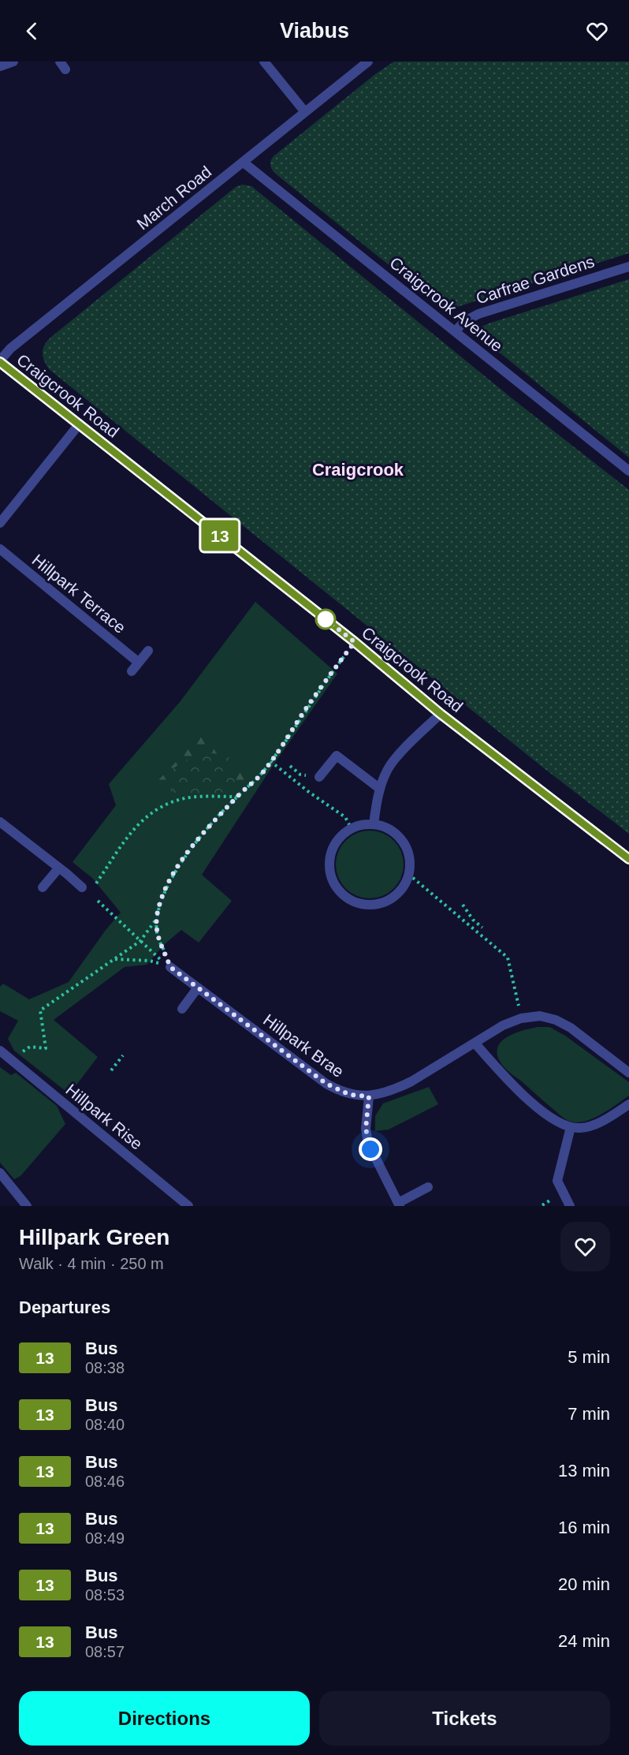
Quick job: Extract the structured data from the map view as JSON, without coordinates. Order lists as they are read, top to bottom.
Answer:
{
  "streets": {
    "street": [
      "March Road",
      "Carfrae Gardens",
      "Craigcrook Avenue",
      "Craigcrook Road",
      "Hillpark Terrace",
      "Hillpark Brae",
      "Hillpark Rise"
    ]
  },
  "crossings": [
    ["March Road", "Craigcrook Avenue"],
    ["March Road", "Craigcrook Road"],
    ["Carfrae Gardens", "Craigcrook Avenue"]
  ],
  "districts": ["Craigcrook"],
  "lines": ["bus line 13"],
  "page": {
    "header": "Viabus",
    "on_map": "13",
    "heading": [
      ["Hillpark Green", "Walk · 4 min · 250 m"],
      "Departures"
    ],
    "list": [
      {
        "mark": "13",
        "name": "Bus",
        "note": "08:38",
        "value": "5 min"
      },
      {
        "mark": "13",
        "name": "Bus",
        "note": "08:40",
        "value": "7 min"
      },
      {
        "mark": "13",
        "name": "Bus",
        "note": "08:46",
        "value": "13 min"
      },
      {
        "mark": "13",
        "name": "Bus",
        "note": "08:49",
        "value": "16 min"
      },
      {
        "mark": "13",
        "name": "Bus",
        "note": "08:53",
        "value": "20 min"
      },
      {
        "mark": "13",
        "name": "Bus",
        "note": "08:57",
        "value": "24 min"
      }
    ],
    "buttons": ["Directions", "Tickets"]
  }
}
